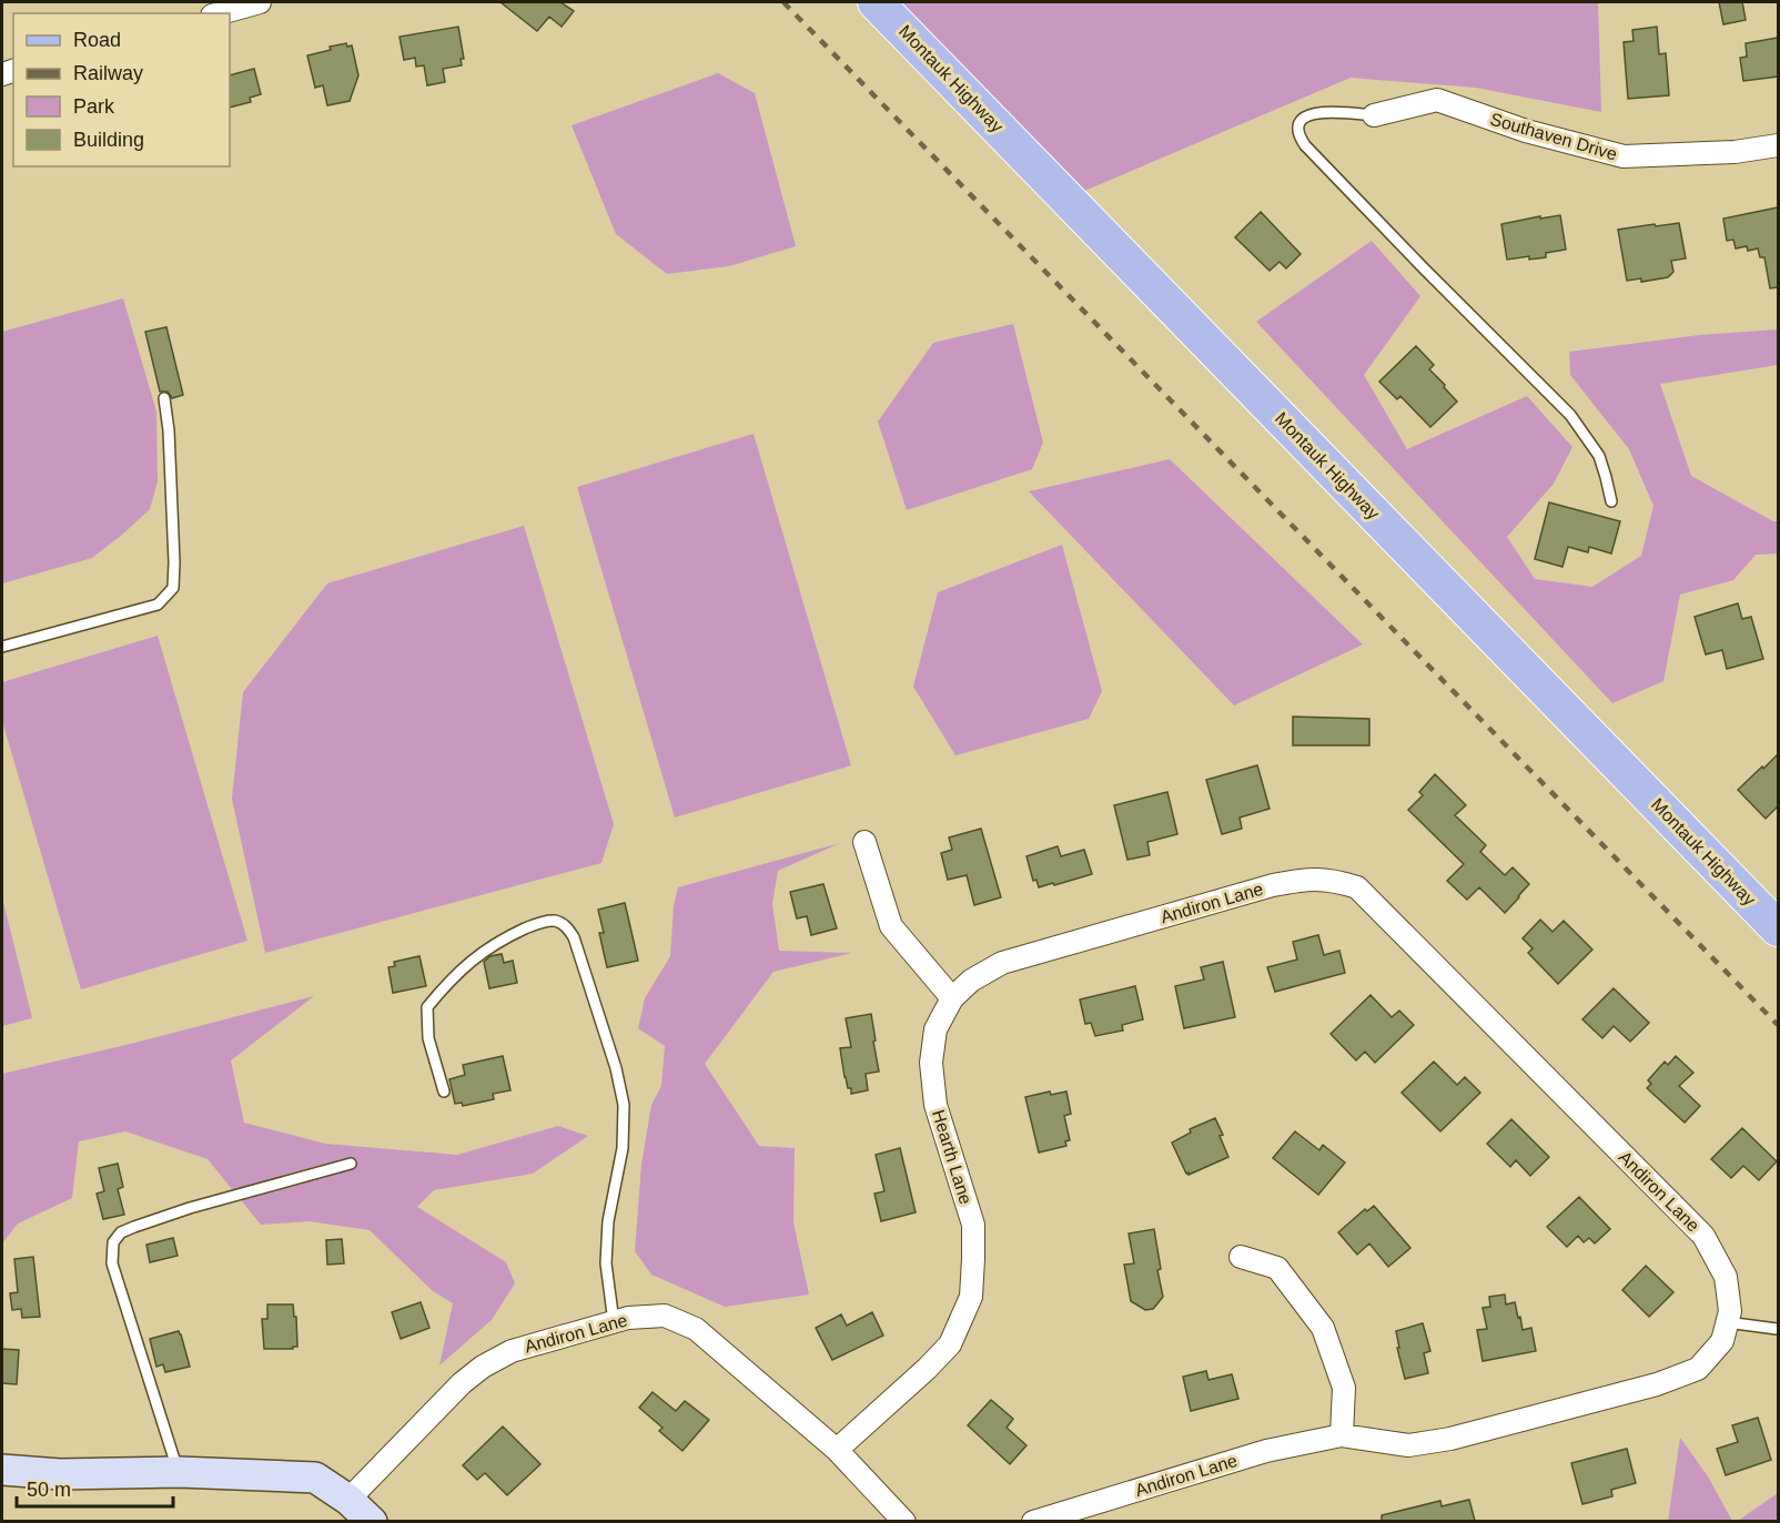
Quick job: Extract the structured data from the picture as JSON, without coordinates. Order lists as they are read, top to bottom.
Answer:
{
  "streets": {
    "main road": ["Montauk Highway"],
    "street": ["Southaven Drive", "Andiron Lane", "Hearth Lane"]
  },
  "crossings": [
    ["Andiron Lane", "Hearth Lane"]
  ],
  "legend": [
    "Road",
    "Railway",
    "Park",
    "Building"
  ],
  "scale_bar": "50 m"
}
